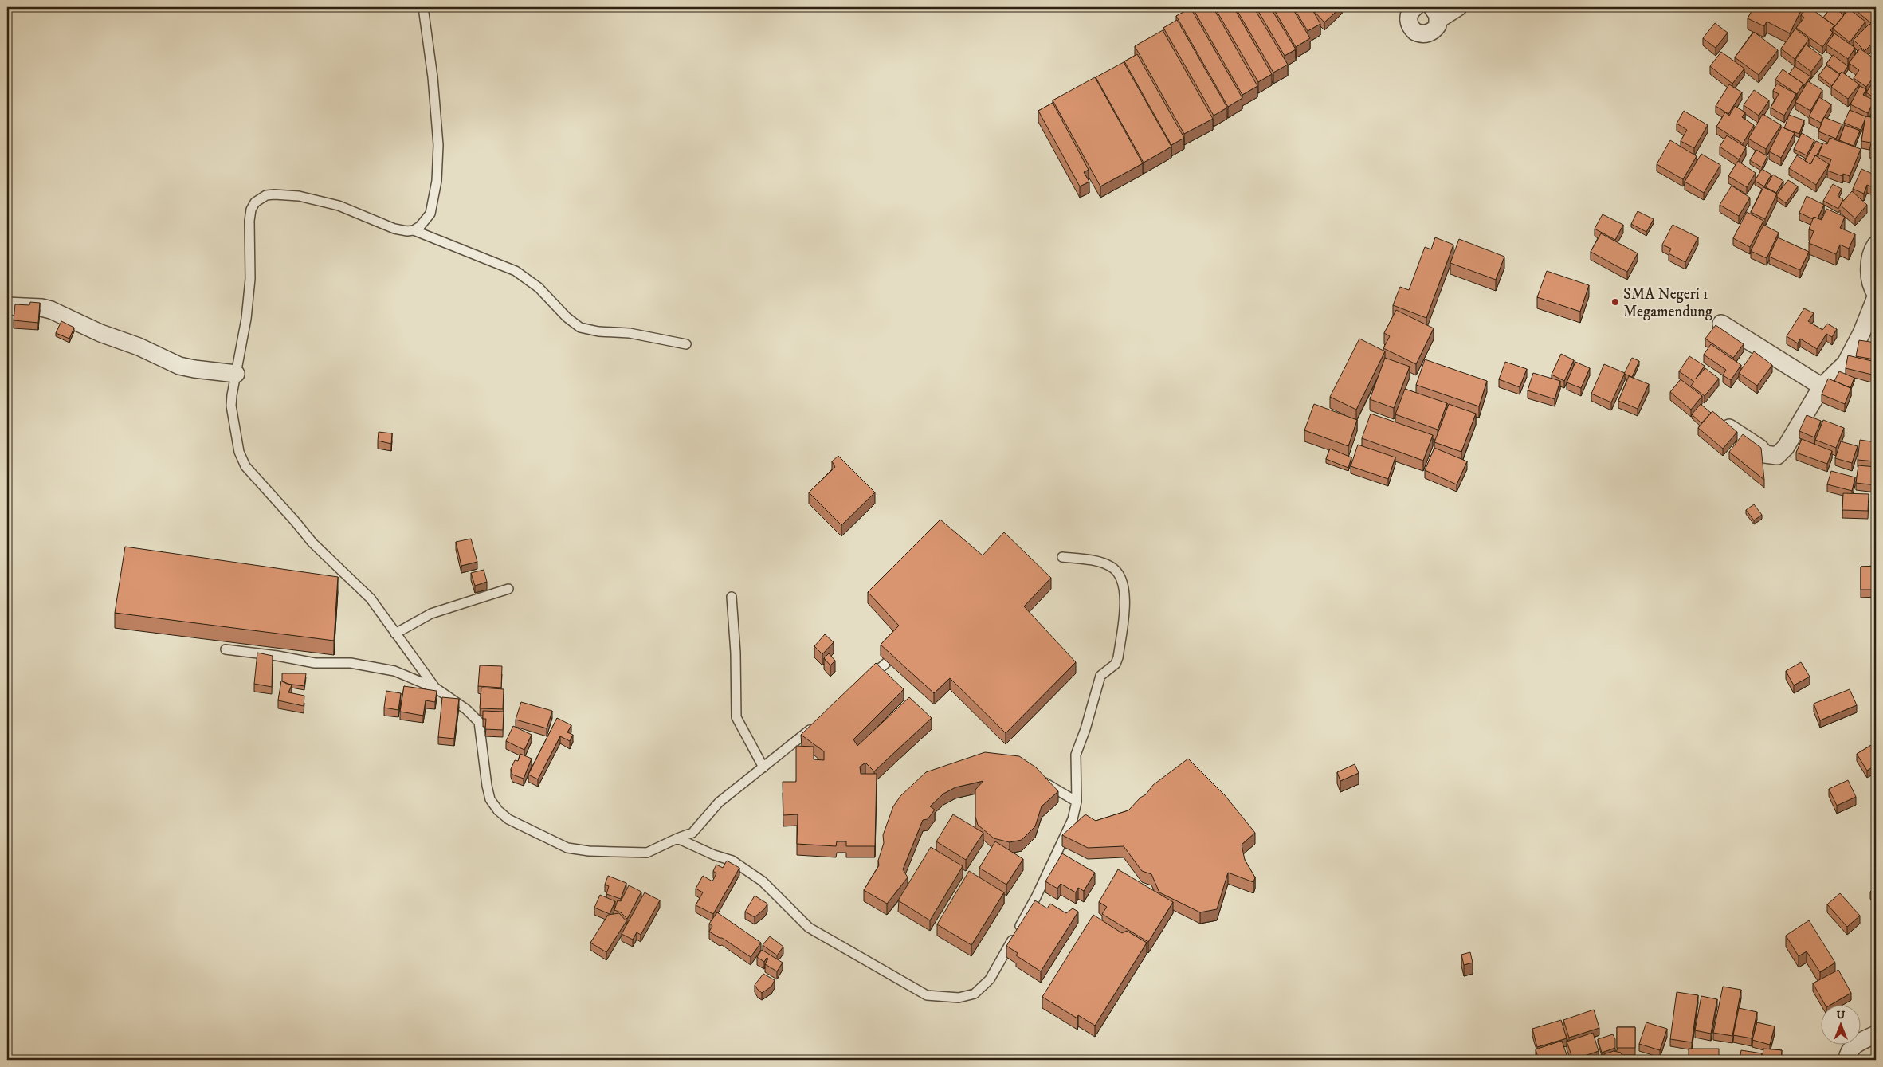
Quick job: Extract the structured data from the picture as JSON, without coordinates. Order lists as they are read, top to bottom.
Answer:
{
  "places": ["SMA Negeri 1 Megamendung"],
  "north": "top"
}
